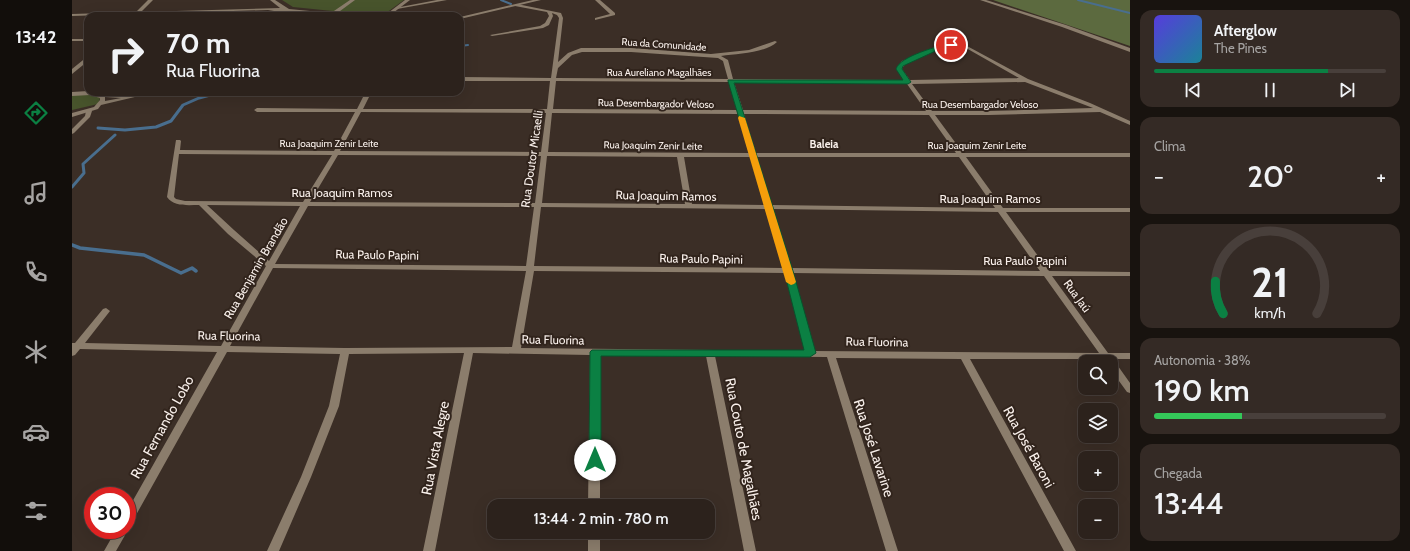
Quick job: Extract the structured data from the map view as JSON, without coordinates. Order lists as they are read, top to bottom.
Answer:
{
  "streets": {
    "street": [
      "Rua da Comunidade",
      "Rua Aureliano Magalhães",
      "Rua Desembargador Veloso",
      "Rua Joaquim Zenir Leite",
      "Rua Doutor Micaelli",
      "Rua Joaquim Ramos",
      "Rua Paulo Papini",
      "Rua Benjamin Brandão",
      "Rua Jaú",
      "Rua Fluorina",
      "Rua Fernando Lobo",
      "Rua José Baroni",
      "Rua Vista Alegre",
      "Rua José Lavarine",
      "Rua Couto de Magalhães"
    ]
  },
  "crossings": [
    ["Rua da Comunidade", "Rua Doutor Micaelli"],
    ["Rua Aureliano Magalhães", "Rua Doutor Micaelli"],
    ["Rua Aureliano Magalhães", "Rua Jaú"],
    ["Rua Desembargador Veloso", "Rua Doutor Micaelli"],
    ["Rua Desembargador Veloso", "Rua Benjamin Brandão"],
    ["Rua Desembargador Veloso", "Rua Jaú"],
    ["Rua Joaquim Zenir Leite", "Rua Doutor Micaelli"],
    ["Rua Joaquim Zenir Leite", "Rua Joaquim Ramos"],
    ["Rua Joaquim Zenir Leite", "Rua Benjamin Brandão"],
    ["Rua Joaquim Zenir Leite", "Rua Jaú"],
    ["Rua Doutor Micaelli", "Rua Joaquim Ramos"],
    ["Rua Doutor Micaelli", "Rua Paulo Papini"],
    ["Rua Doutor Micaelli", "Rua Fluorina"],
    ["Rua Joaquim Ramos", "Rua Benjamin Brandão"],
    ["Rua Joaquim Ramos", "Rua Jaú"],
    ["Rua Paulo Papini", "Rua Benjamin Brandão"],
    ["Rua Paulo Papini", "Rua Jaú"],
    ["Rua Benjamin Brandão", "Rua Fluorina"],
    ["Rua Benjamin Brandão", "Rua Fernando Lobo"],
    ["Rua Fluorina", "Rua Fernando Lobo"],
    ["Rua Fluorina", "Rua José Baroni"],
    ["Rua Fluorina", "Rua Vista Alegre"],
    ["Rua Fluorina", "Rua José Lavarine"],
    ["Rua Fluorina", "Rua Couto de Magalhães"]
  ],
  "districts": ["Baleia"],
  "page": {
    "tabs": "13:42",
    "turn": ["70 m", "Rua Fluorina"],
    "song": ["Afterglow", "The Pines"],
    "tile": [
      "Clima",
      ["Autonomia · 38%", "190 km"],
      ["Chegada", "13:44"]
    ],
    "heat": ["−", "20°", "+"],
    "map_buttons": ["+", "−"],
    "limit": "30",
    "trip": "13:44 · 2 min · 780 m",
    "gauge": ["21", "km/h"]
  }
}
